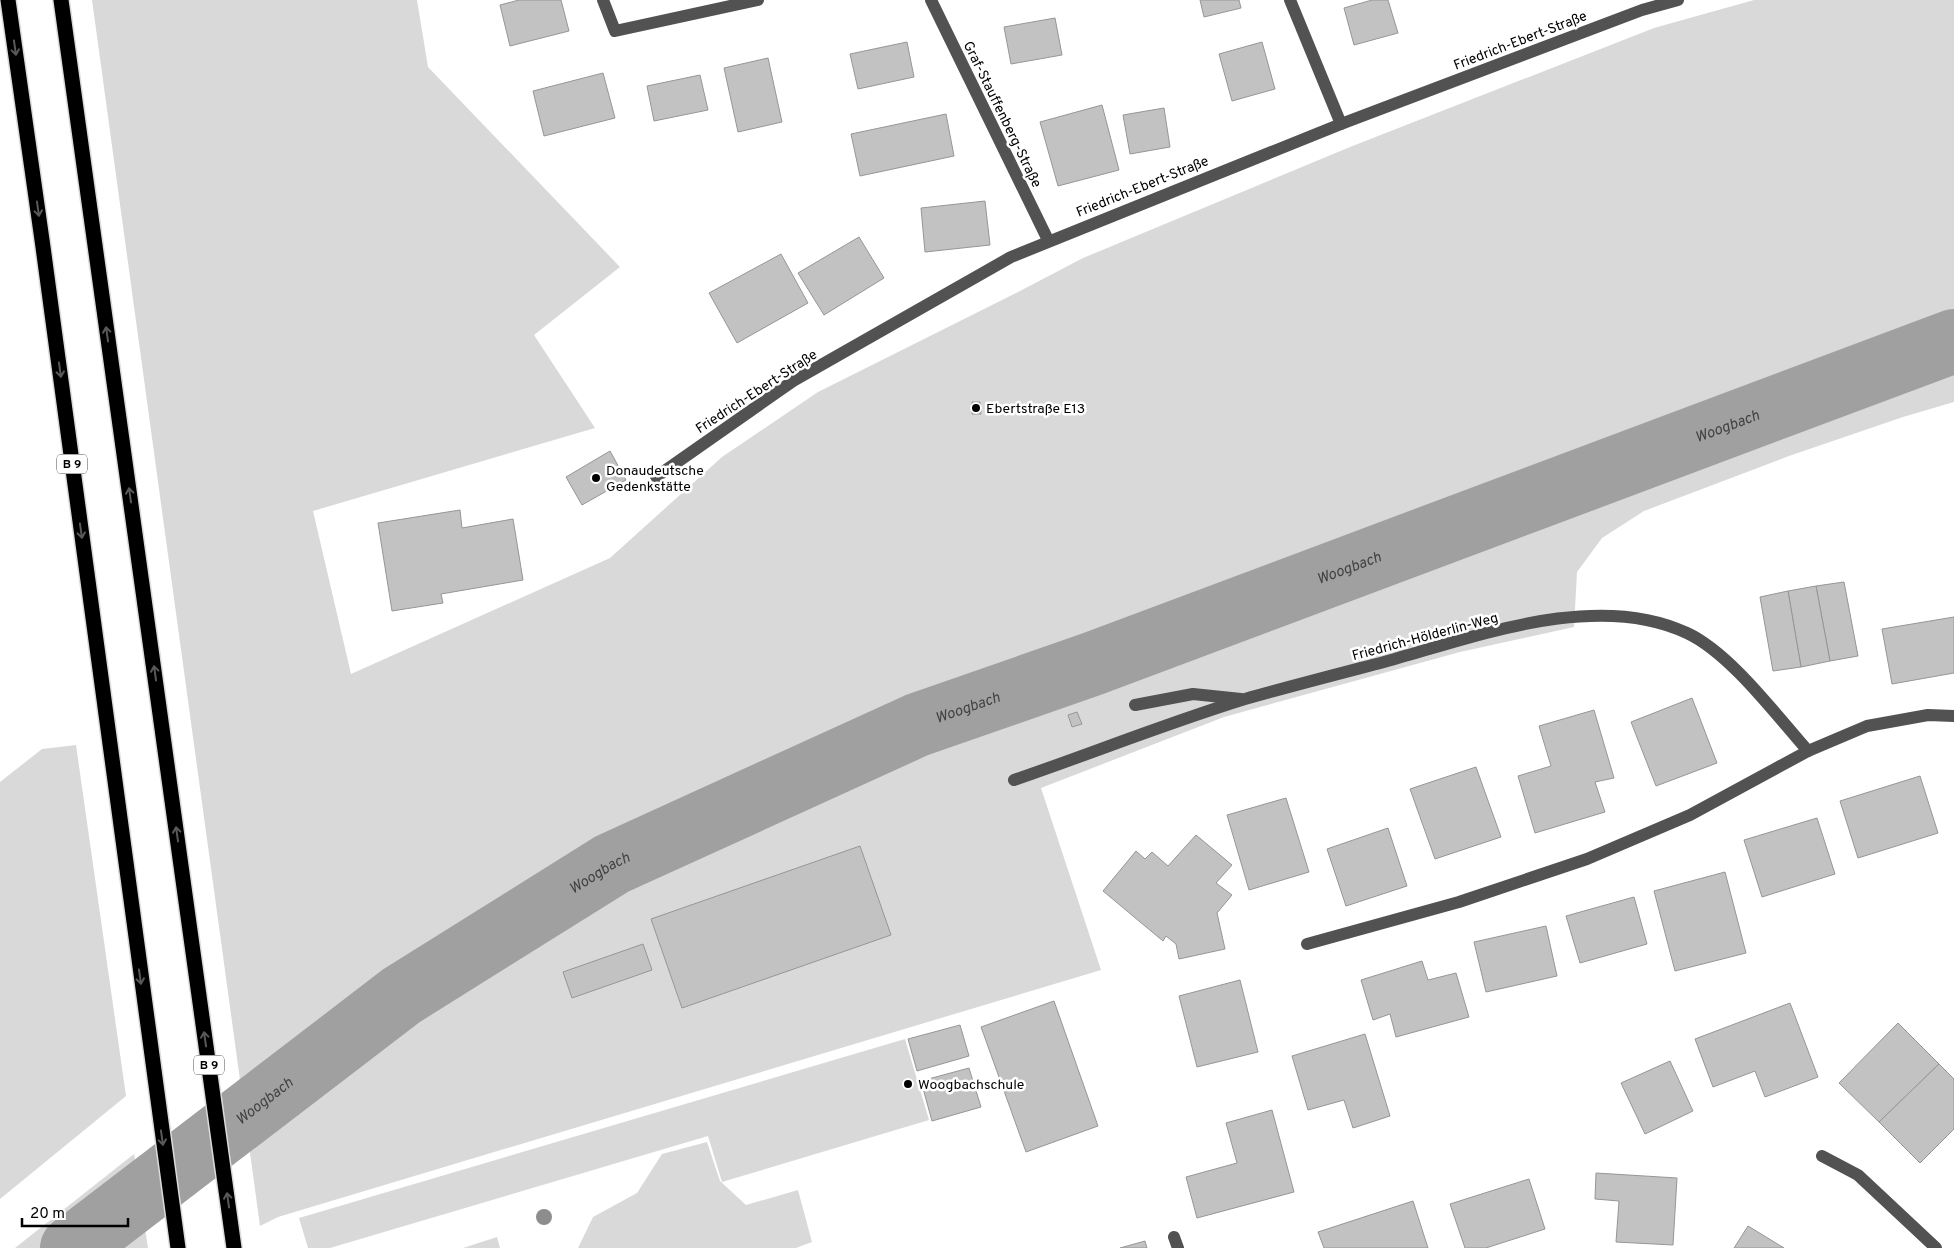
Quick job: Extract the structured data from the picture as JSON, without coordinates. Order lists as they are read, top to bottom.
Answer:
{
  "streets": {
    "highway": ["B 9"],
    "street": ["Friedrich-Ebert-Straße", "Graf-Stauffenberg-Straße", "Friedrich-Hölderlin-Weg"]
  },
  "crossings": [
    ["Friedrich-Ebert-Straße", "Graf-Stauffenberg-Straße"]
  ],
  "water": ["Woogbach"],
  "places": ["Ebertstraße E13", "Donaudeutsche Gedenkstätte", "Woogbachschule"],
  "scale_bar": "20 m"
}
